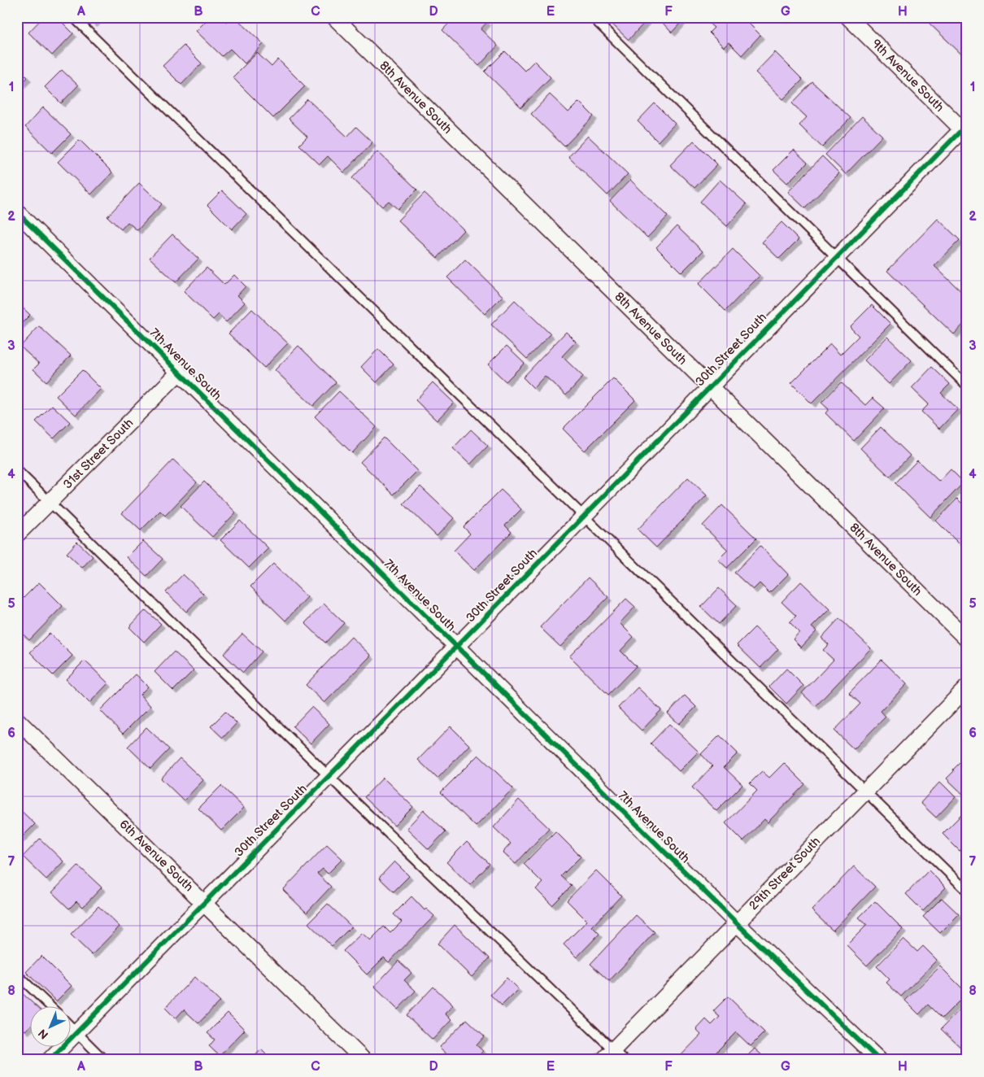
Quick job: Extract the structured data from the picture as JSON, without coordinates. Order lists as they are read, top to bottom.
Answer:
{
  "streets": {
    "street": [
      "9th Avenue South",
      "8th Avenue South",
      "30th Street South",
      "7th Avenue South",
      "31st Street South",
      "6th Avenue South",
      "29th Street South"
    ]
  },
  "crossings": [
    ["9th Avenue South", "30th Street South"],
    ["8th Avenue South", "30th Street South"],
    ["30th Street South", "7th Avenue South"],
    ["30th Street South", "6th Avenue South"],
    ["7th Avenue South", "31st Street South"],
    ["7th Avenue South", "29th Street South"]
  ],
  "north": "bottom left",
  "grid": {
    "columns": [
      "A",
      "B",
      "C",
      "D",
      "E",
      "F",
      "G",
      "H"
    ],
    "rows": [
      "1",
      "2",
      "3",
      "4",
      "5",
      "6",
      "7",
      "8"
    ]
  }
}
